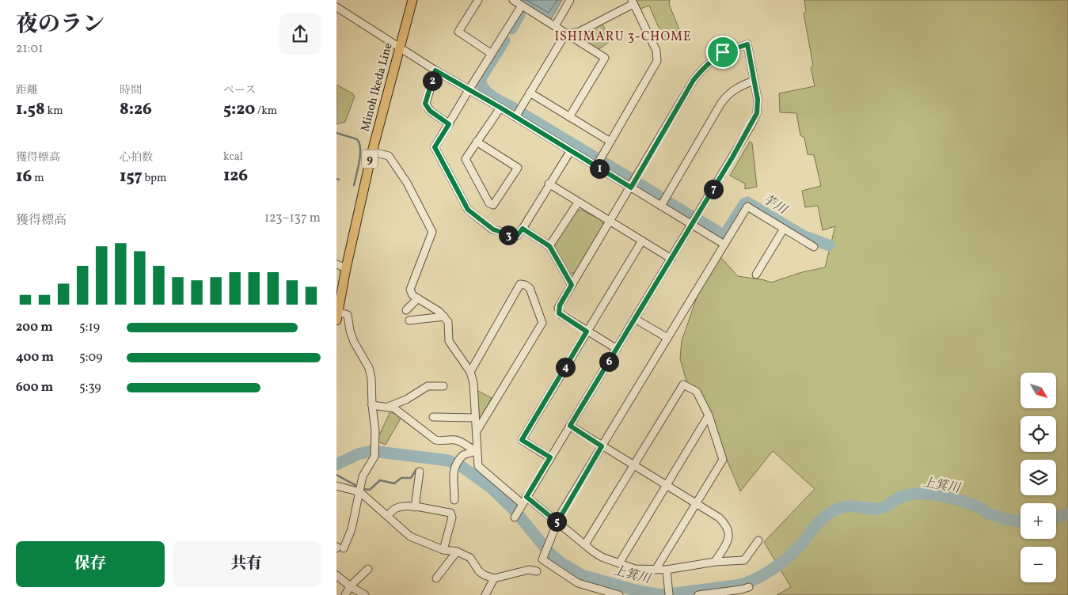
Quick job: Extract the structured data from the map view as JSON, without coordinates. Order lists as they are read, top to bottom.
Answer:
{
  "streets": {
    "main road": ["Minoh Ikeda Line", "9"]
  },
  "districts": ["ISHIMARU 3-CHOME"],
  "water": ["芋川", "上箕川"],
  "north": "bottom right",
  "page": {
    "heading": ["夜のラン", "21:01"],
    "stats": [
      ["距離", "1.58 km"],
      ["時間", "8:26"],
      ["ペース", "5:20 /km"],
      ["獲得標高", "16 m"],
      ["心拍数", "157 bpm"],
      ["kcal", "126"]
    ],
    "pins": [
      "2",
      "1",
      "7",
      "3",
      "6",
      "4",
      "5"
    ],
    "chart": ["獲得標高", "123–137 m"],
    "list": [
      {
        "name": "200 m",
        "note": "5:19"
      },
      {
        "name": "400 m",
        "note": "5:09"
      },
      {
        "name": "600 m",
        "note": "5:39"
      }
    ],
    "map_buttons": ["+", "−"],
    "buttons": ["保存", "共有"]
  }
}
